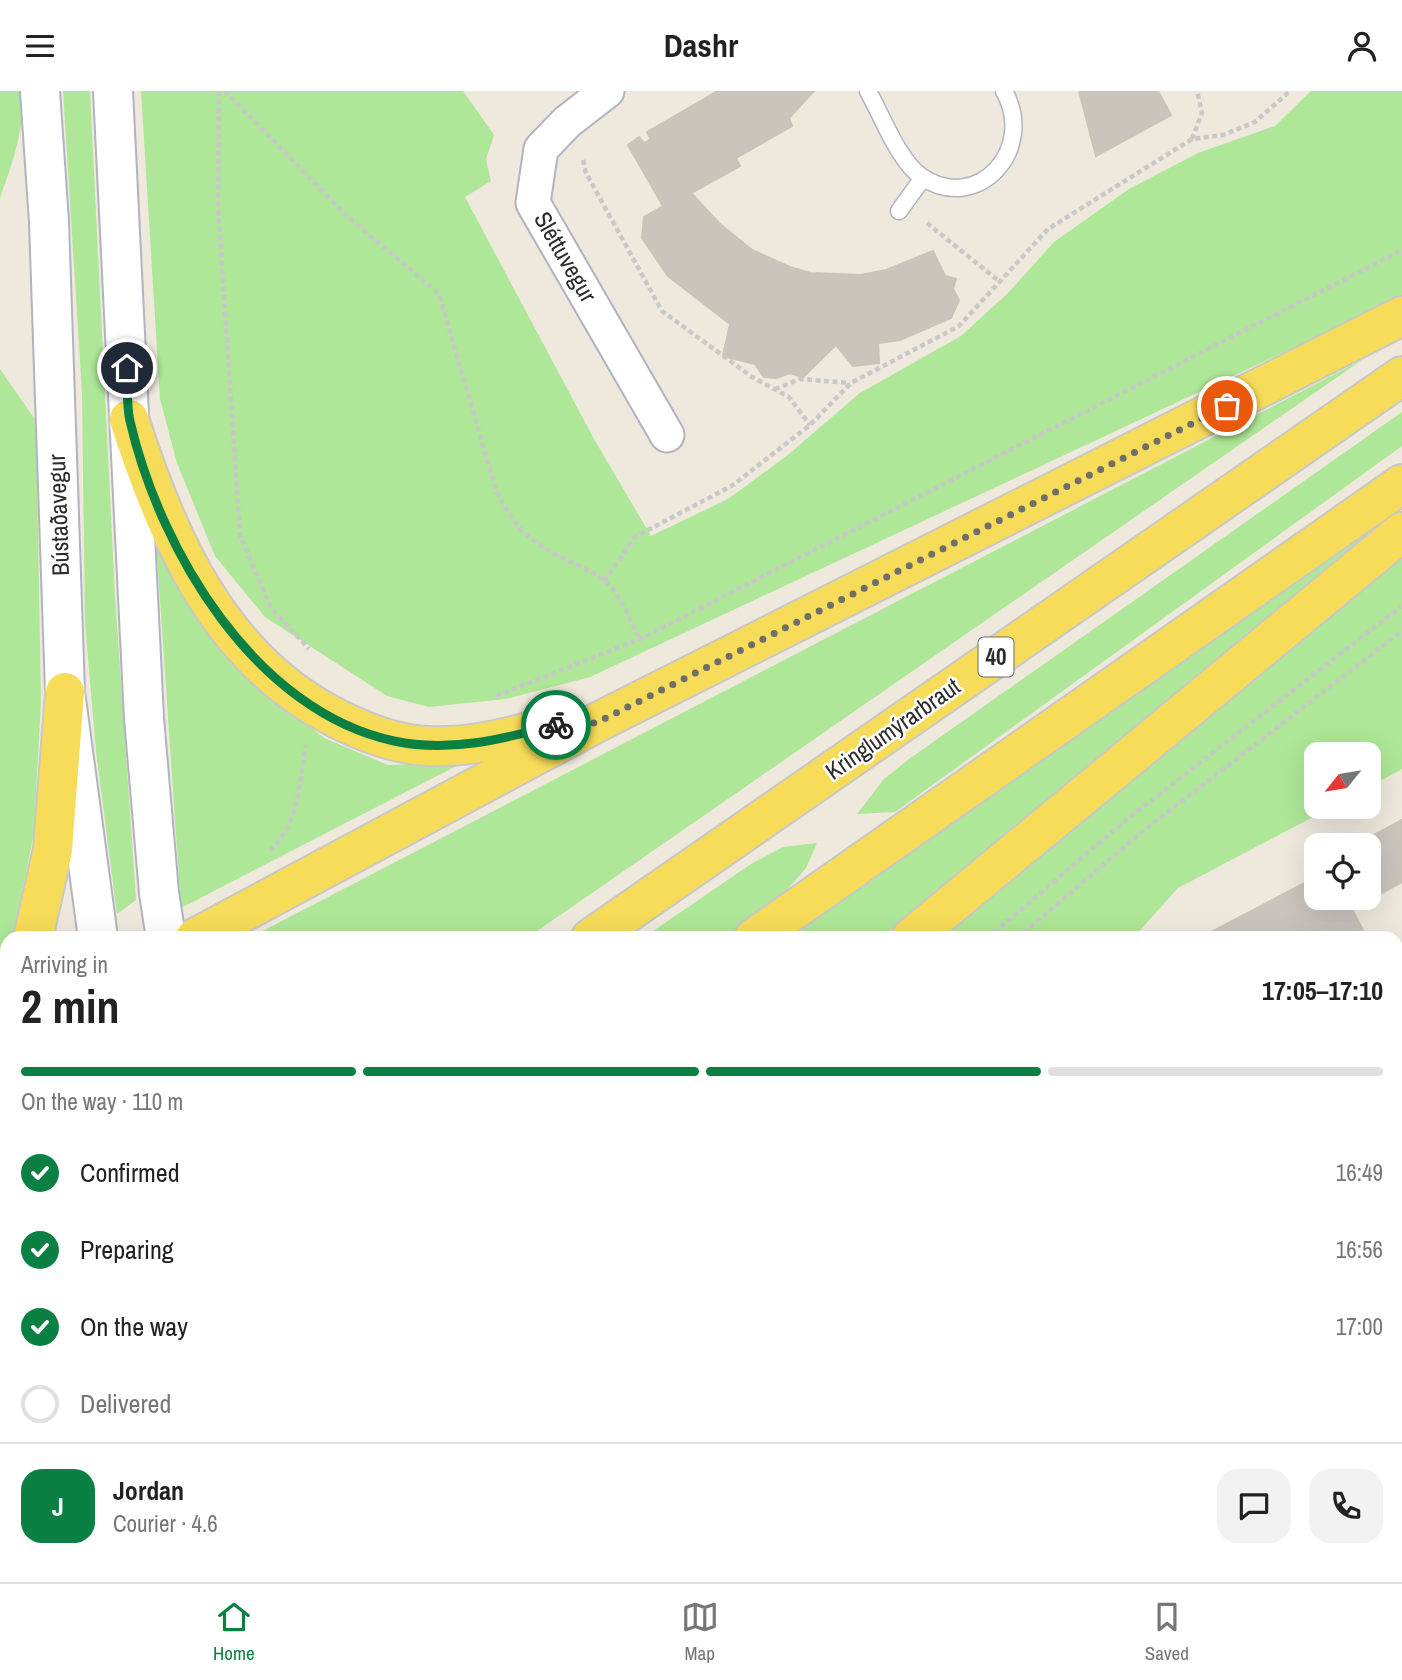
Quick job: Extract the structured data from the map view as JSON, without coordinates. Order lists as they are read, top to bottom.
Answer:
{
  "streets": {
    "main road": ["Bústaðavegur", "40", "Kringlumýrarbraut"],
    "street": ["Sléttuvegur"]
  },
  "north": "bottom left",
  "page": {
    "header": "Dashr",
    "heading": ["2 min", "Arriving in", "17:05–17:10"],
    "panel": ["Jordan", "Courier · 4.6"],
    "bar": "On the way · 110 m",
    "list": [
      ["Confirmed", "16:49"],
      ["Preparing", "16:56"],
      ["On the way", "17:00"],
      "Delivered"
    ],
    "round": "J",
    "tabs": ["Home", "Map", "Saved"]
  }
}
